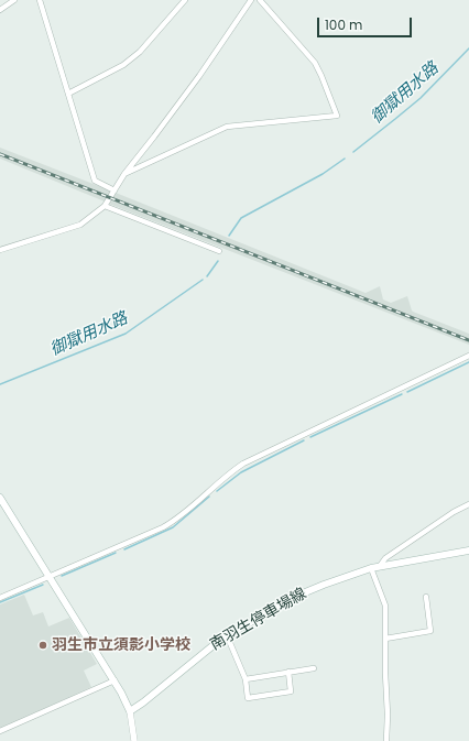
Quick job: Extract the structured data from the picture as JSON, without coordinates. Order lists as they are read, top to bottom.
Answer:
{
  "streets": {
    "main road": ["南羽生停車場線"]
  },
  "water": ["御獄用水路"],
  "places": ["羽生市立須影小学校"],
  "scale_bar": "100 m"
}
